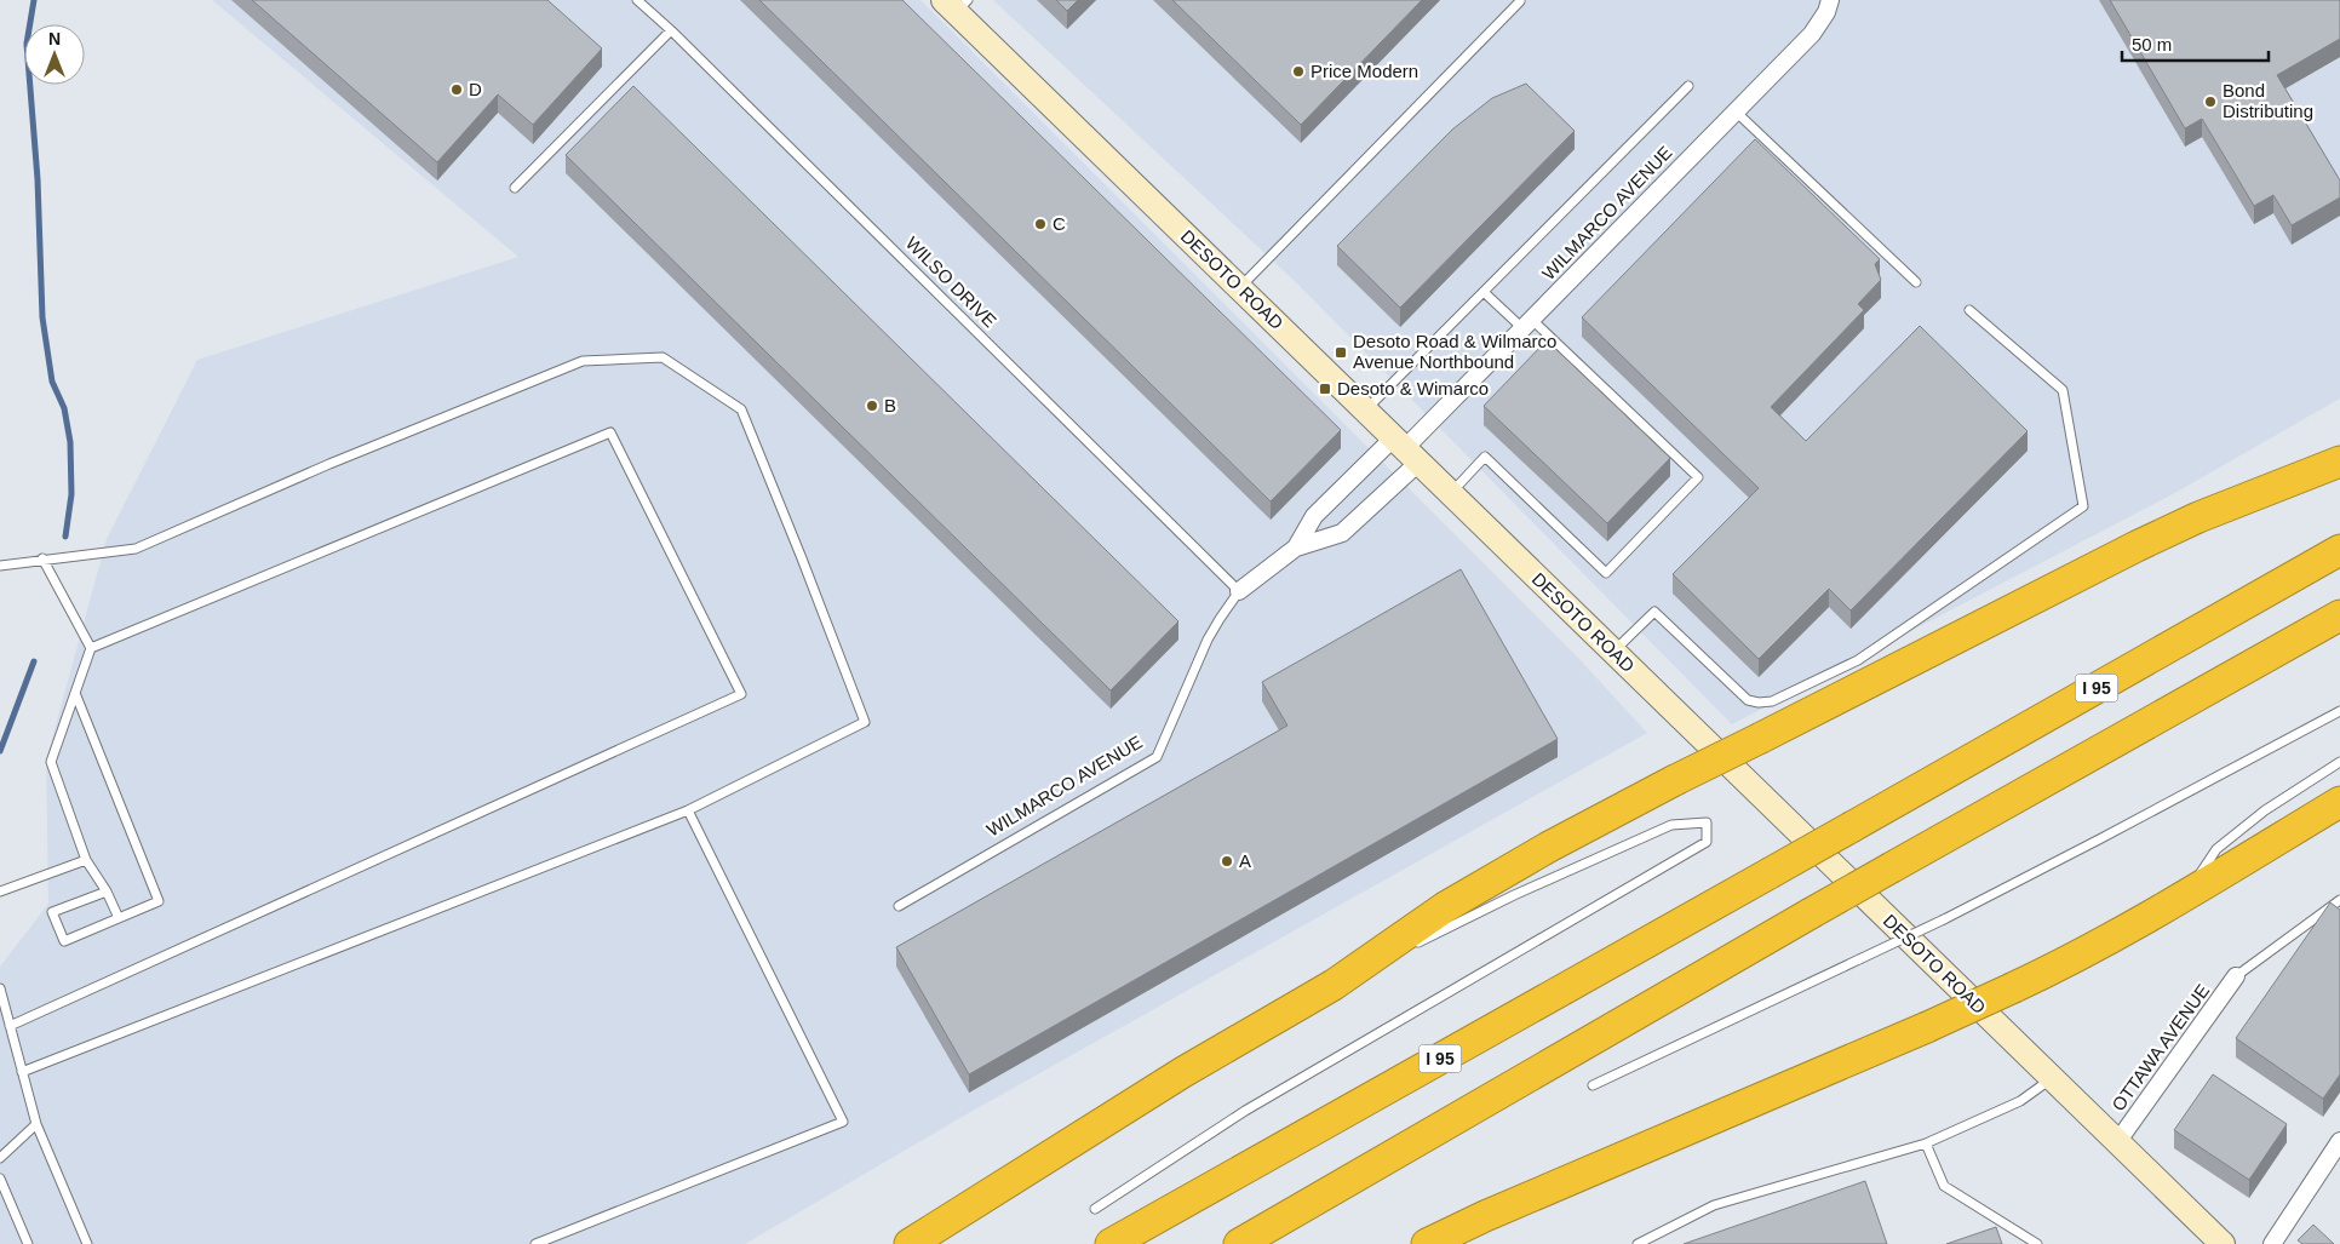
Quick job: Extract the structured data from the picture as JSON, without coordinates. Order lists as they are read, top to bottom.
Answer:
{
  "streets": {
    "highway": ["I 95"],
    "street": ["WILMARCO AVENUE", "DESOTO ROAD", "OTTAWA AVENUE"],
    "lane": ["WILSO DRIVE"]
  },
  "crossings": [
    ["WILMARCO AVENUE", "DESOTO ROAD"],
    ["WILMARCO AVENUE", "WILSO DRIVE"],
    ["DESOTO ROAD", "OTTAWA AVENUE"]
  ],
  "places": {
    "other": [
      "Price Modern",
      "D",
      "Bond Distributing",
      "C",
      "B",
      "A"
    ],
    "transit": ["Desoto Road & Wilmarco Avenue Northbound", "Desoto & Wimarco"]
  },
  "scale_bar": "50 m",
  "north": "top"
}
